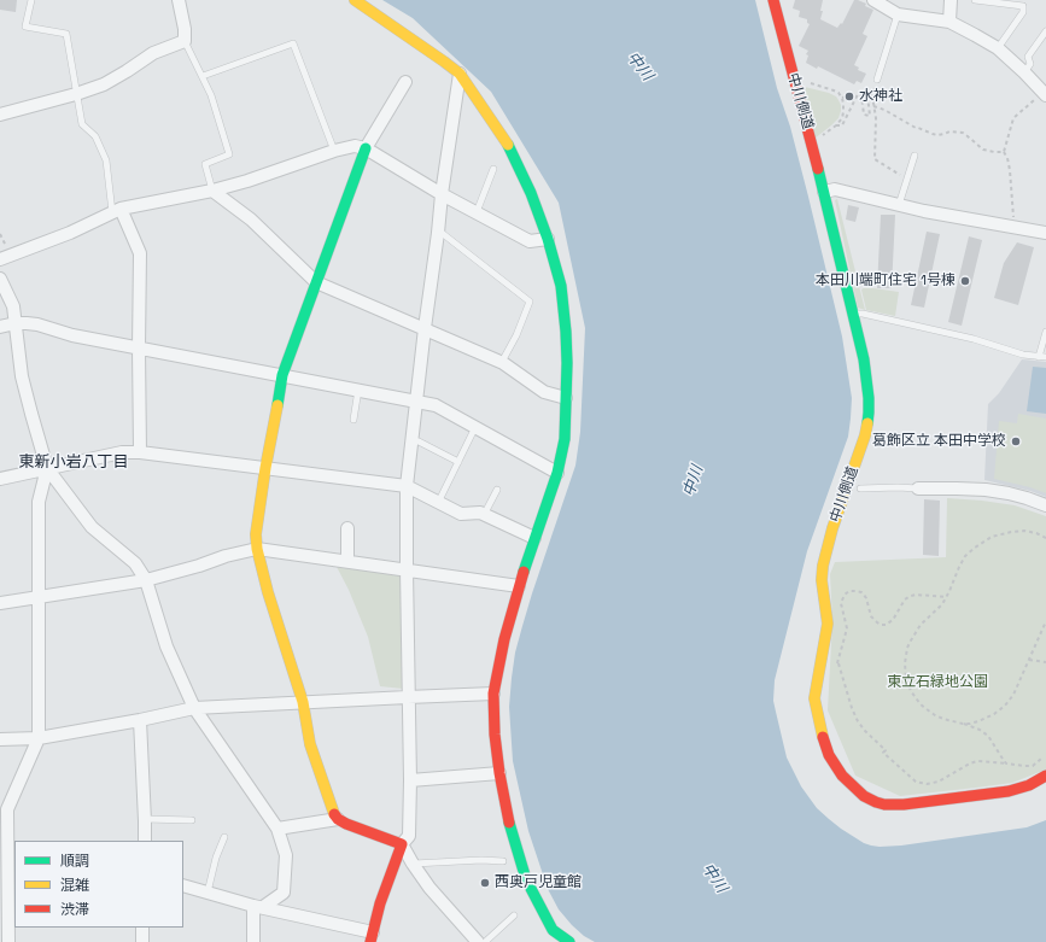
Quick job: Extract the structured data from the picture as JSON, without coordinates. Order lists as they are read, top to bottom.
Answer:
{
  "streets": {
    "street": ["中川側道"]
  },
  "districts": ["東新小岩八丁目"],
  "water": ["中川"],
  "parks": ["東立石緑地公園"],
  "places": [
    "水神社",
    "本田川端町住宅 1号棟",
    "葛飾区立 本田中学校",
    "西奥戸児童館"
  ],
  "legend": ["順調", "混雑", "渋滞"]
}
